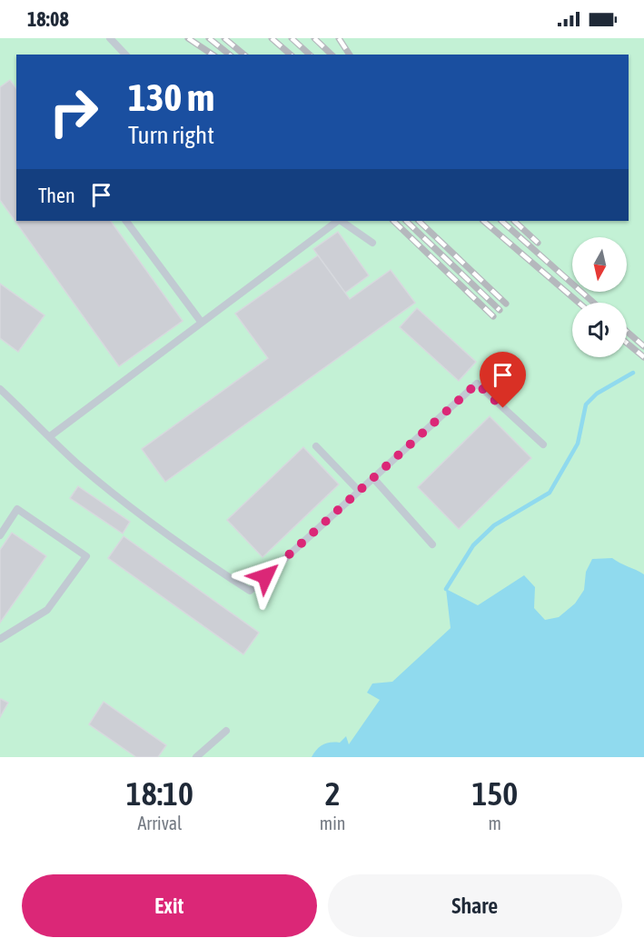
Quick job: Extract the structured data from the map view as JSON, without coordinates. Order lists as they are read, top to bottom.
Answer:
{
  "north": "bottom",
  "page": {
    "status": "18:08",
    "turn": ["130 m", "Turn right"],
    "then": "Then",
    "eta": [
      "18:10",
      "Arrival",
      "2",
      "min",
      "150",
      "m"
    ],
    "buttons": ["Exit", "Share"]
  }
}
